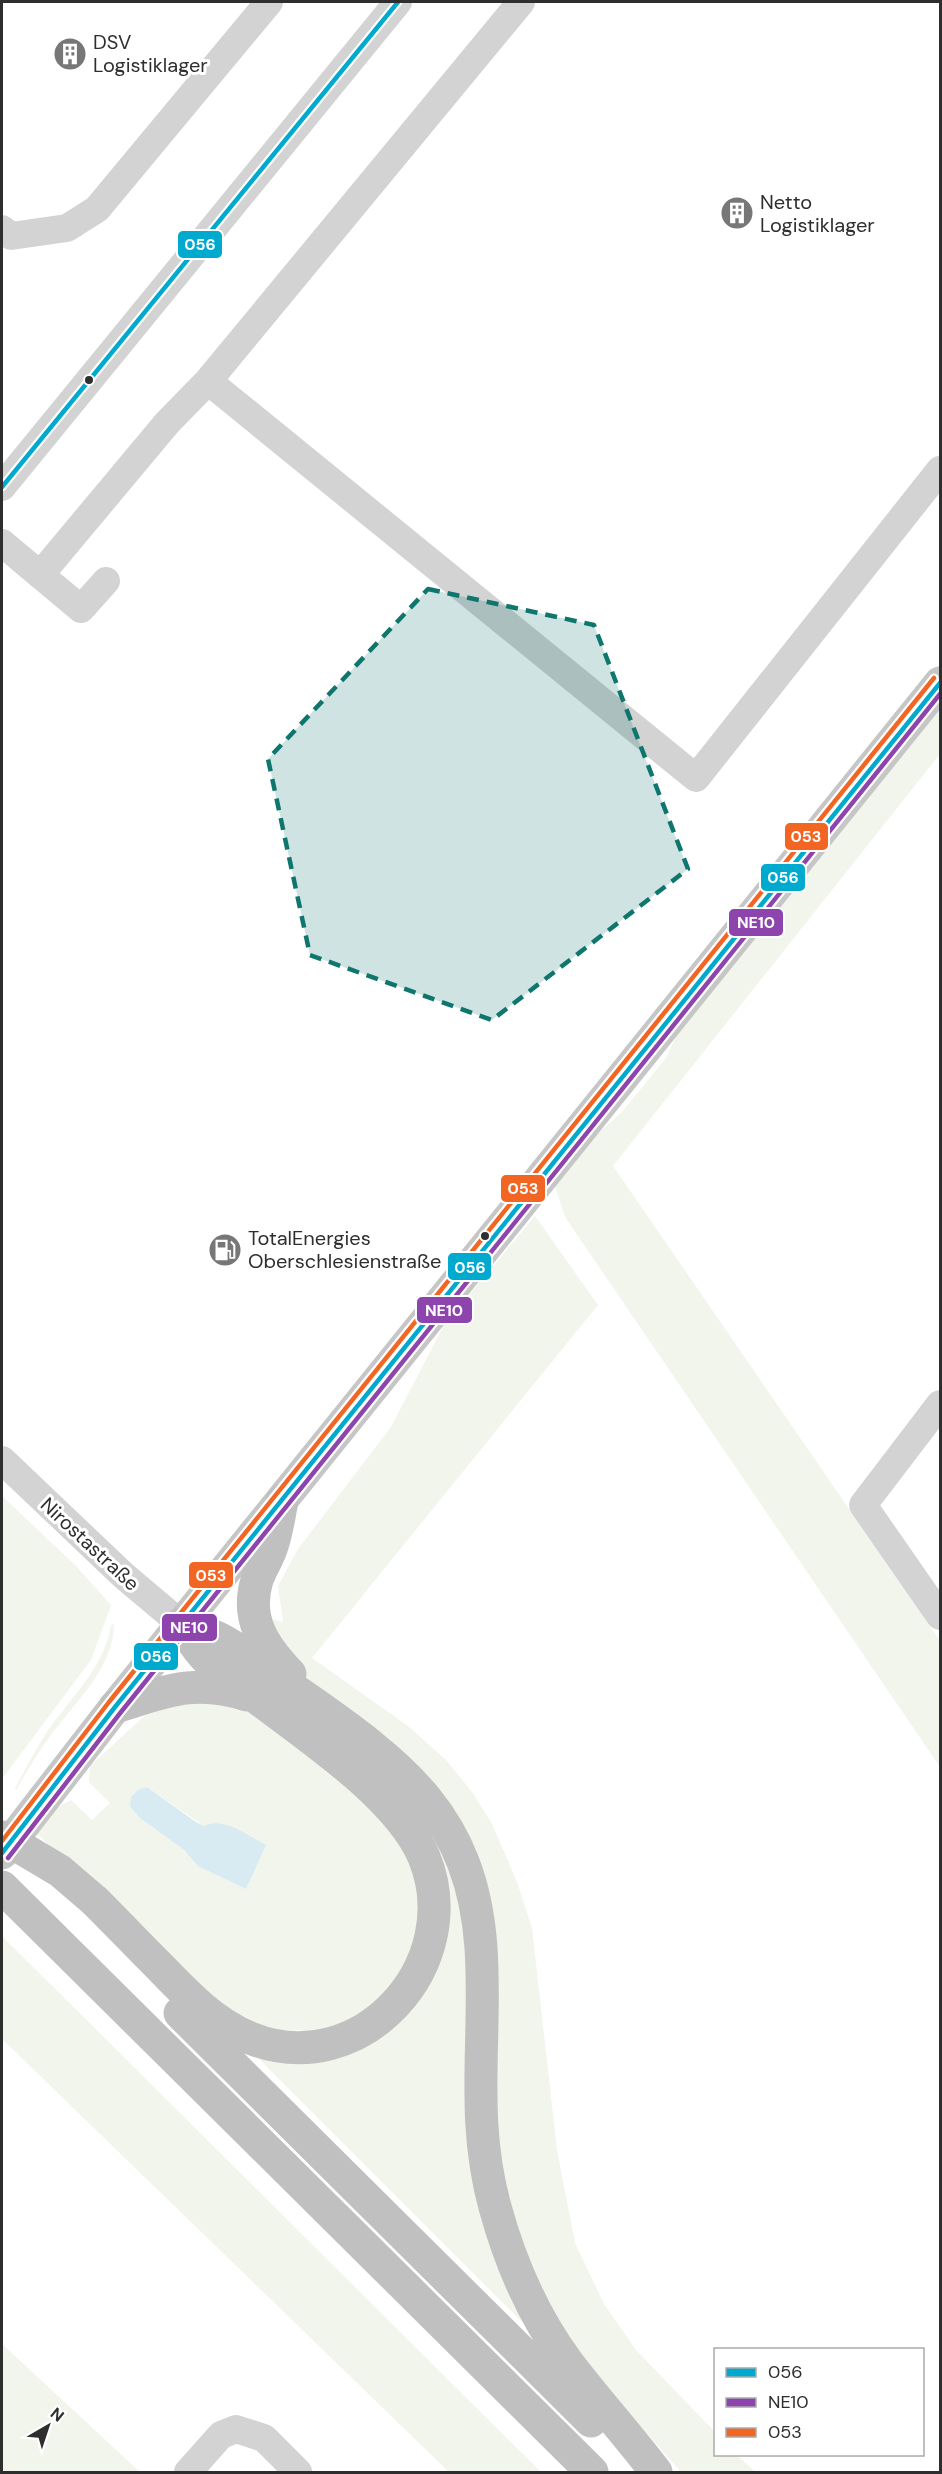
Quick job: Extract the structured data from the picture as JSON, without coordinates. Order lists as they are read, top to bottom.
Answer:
{
  "streets": {
    "street": ["Nirostastraße"]
  },
  "places": {
    "building": ["DSV Logistiklager", "Netto Logistiklager"],
    "fuel station": ["TotalEnergies Oberschlesienstraße"]
  },
  "lines": ["transit line 056", "transit line 053", "transit line NE10"],
  "legend": ["056", "NE10", "053"],
  "north": "top right"
}
